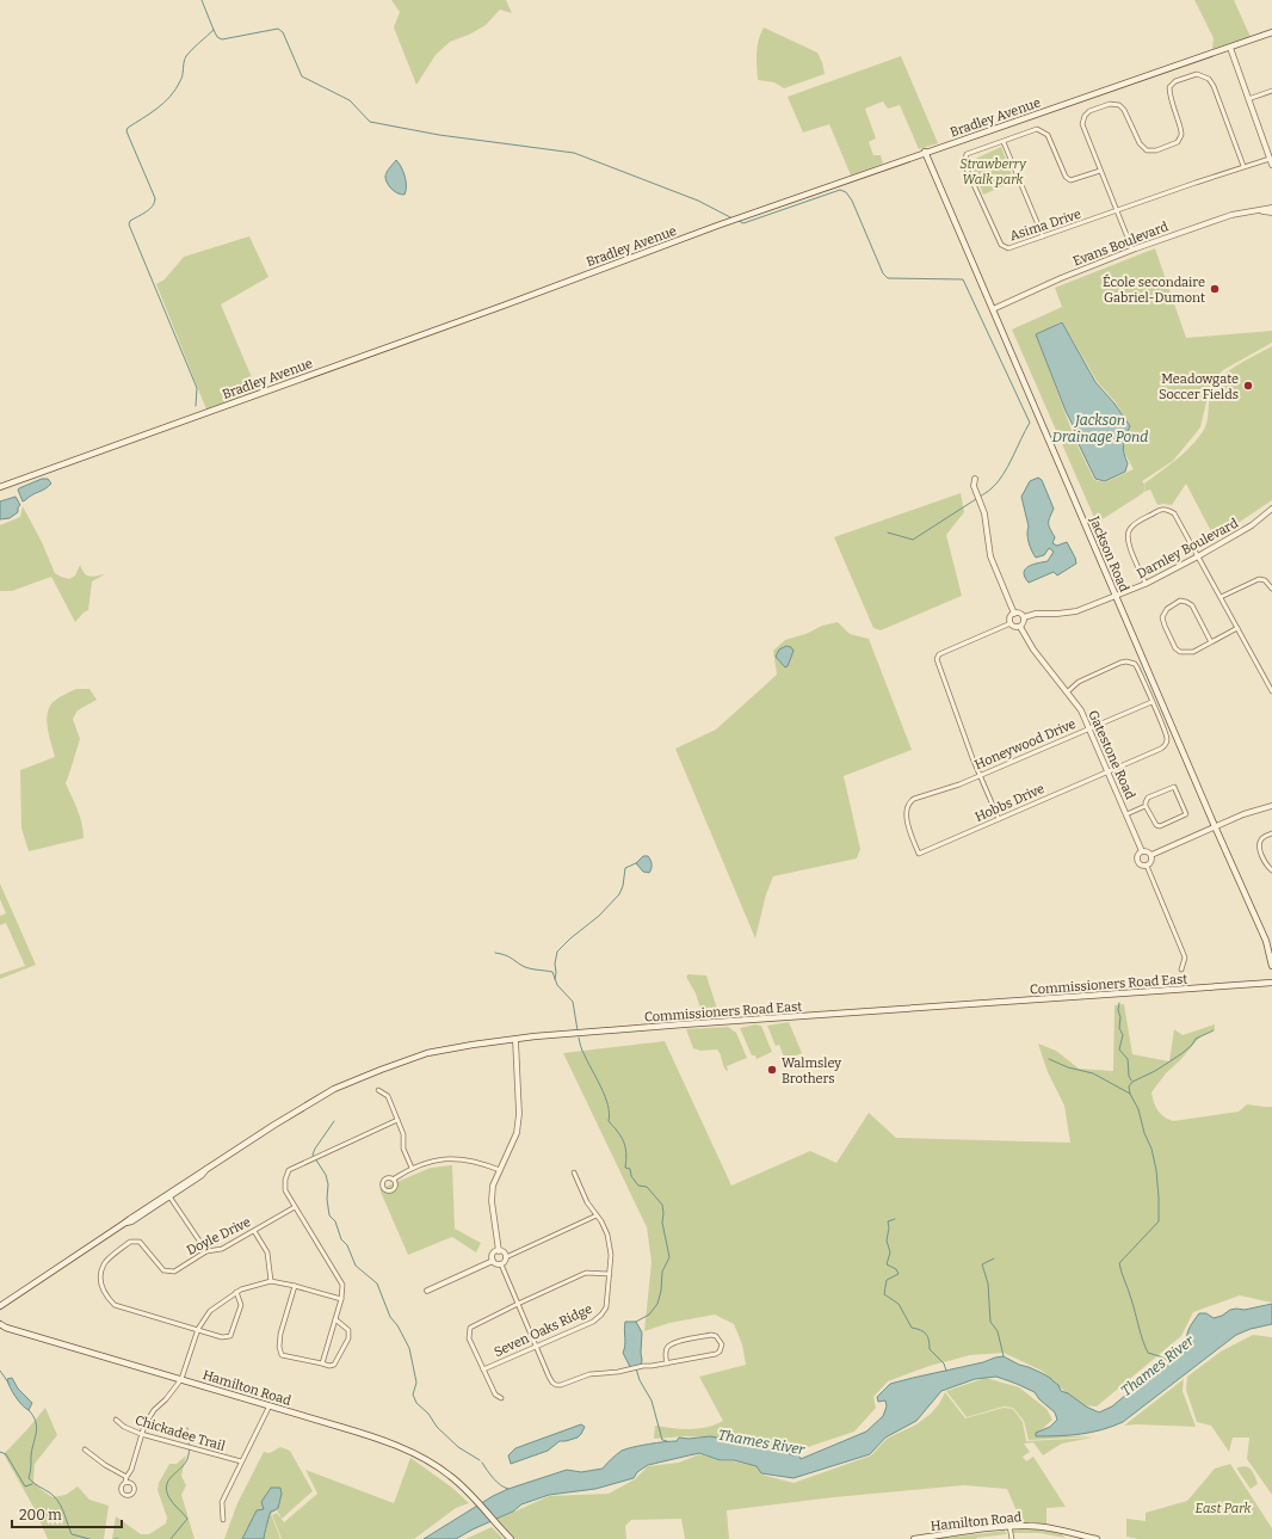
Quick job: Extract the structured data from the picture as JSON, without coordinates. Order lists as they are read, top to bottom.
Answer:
{
  "streets": {
    "main road": [
      "Bradley Avenue",
      "Jackson Road",
      "Commissioners Road East",
      "Hamilton Road"
    ],
    "street": [
      "Asima Drive",
      "Evans Boulevard",
      "Darnley Boulevard",
      "Honeywood Drive",
      "Gatestone Road",
      "Hobbs Drive",
      "Doyle Drive",
      "Seven Oaks Ridge",
      "Chickadee Trail"
    ]
  },
  "crossings": [
    ["Bradley Avenue", "Jackson Road"],
    ["Evans Boulevard", "Jackson Road"],
    ["Darnley Boulevard", "Jackson Road"],
    ["Darnley Boulevard", "Gatestone Road"],
    ["Honeywood Drive", "Gatestone Road"],
    ["Honeywood Drive", "Hobbs Drive"],
    ["Gatestone Road", "Hobbs Drive"]
  ],
  "water": ["Jackson Drainage Pond", "Thames River"],
  "parks": ["Strawberry Walk park", "East Park"],
  "places": ["École secondaire Gabriel-Dumont", "Meadowgate Soccer Fields", "Walmsley Brothers"],
  "scale_bar": "200 m"
}
